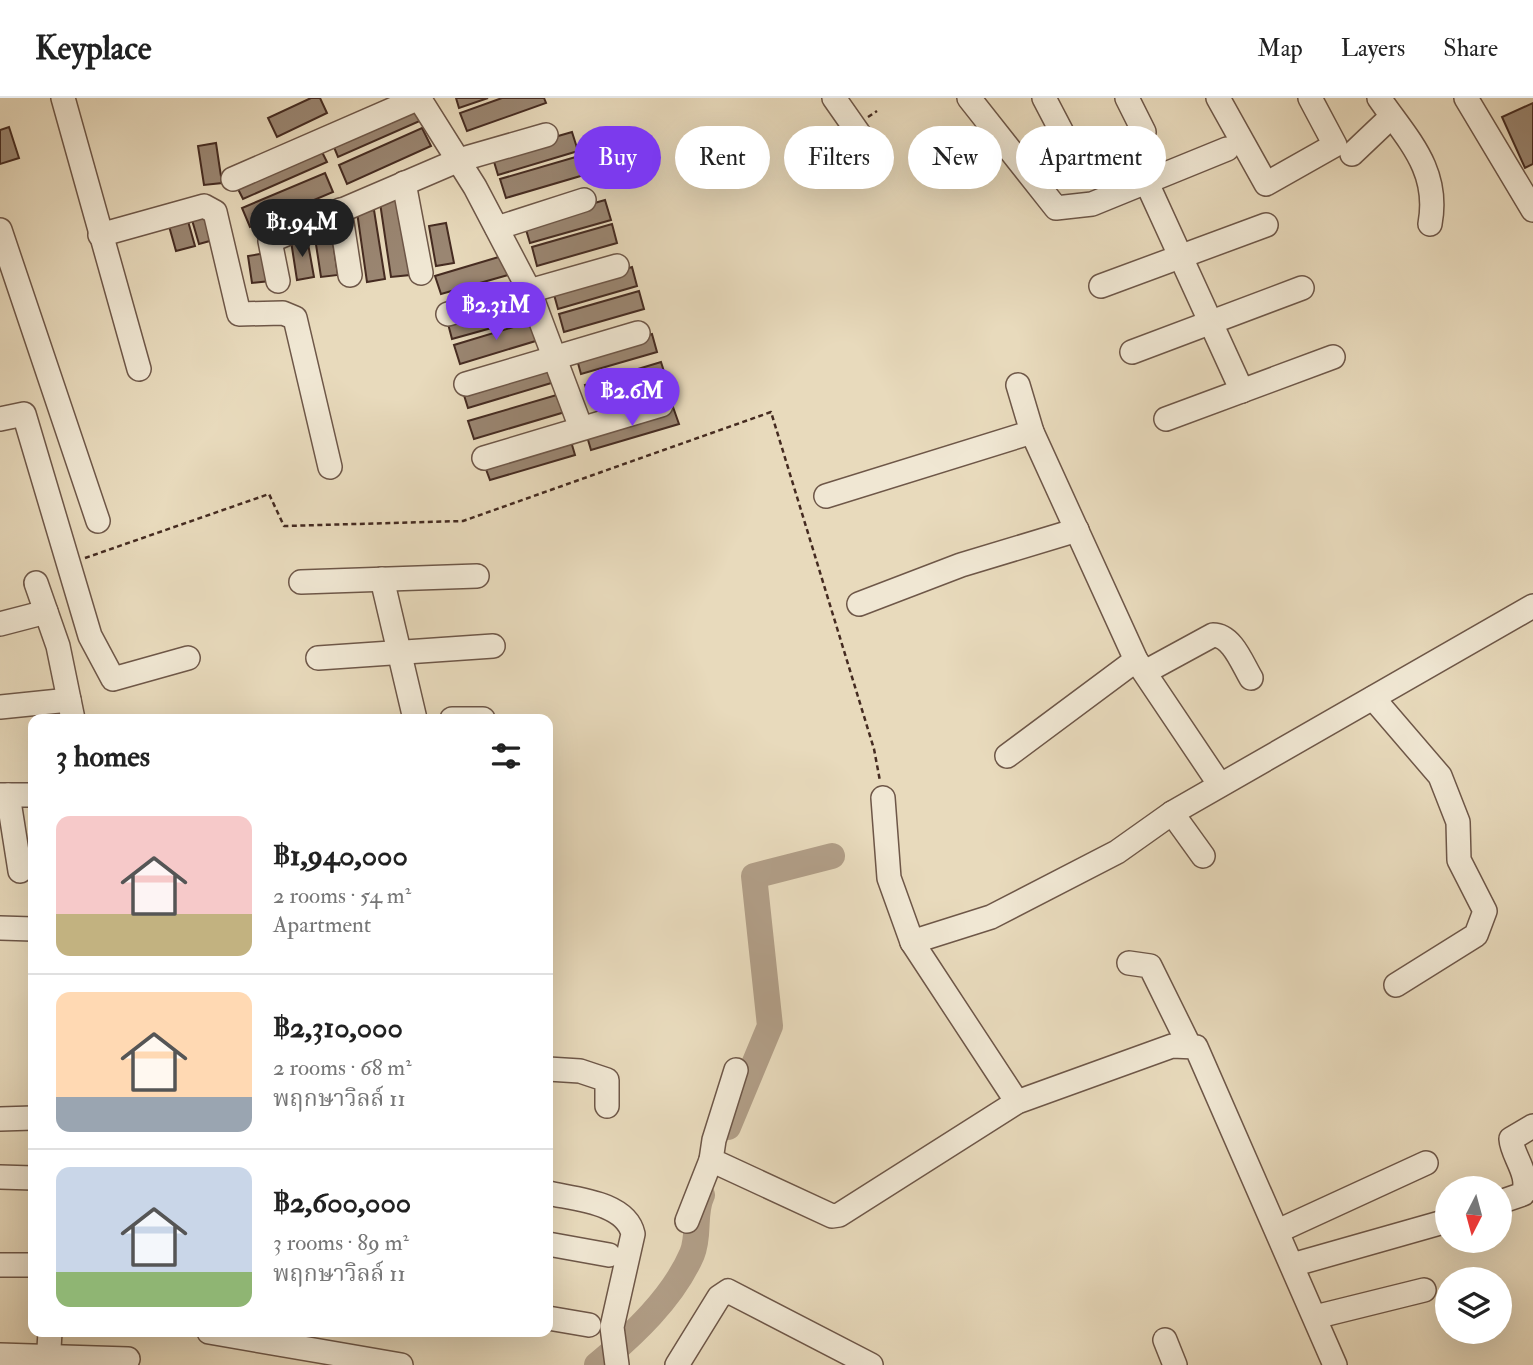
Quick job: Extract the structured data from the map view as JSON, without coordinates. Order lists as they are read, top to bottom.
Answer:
{
  "north": "bottom",
  "page": {
    "header": "Keyplace",
    "nav": ["Map", "Layers", "Share"],
    "chip": [
      "Buy",
      "Rent",
      "Filters",
      "New",
      "Apartment"
    ],
    "price": ["฿1.94M", "฿2.31M", "฿2.6M"],
    "heading": "3 homes",
    "list": [
      {
        "name": "฿1,940,000",
        "note": "2 rooms · 54 m² · Apartment"
      },
      {
        "name": "฿2,310,000",
        "note": "2 rooms · 68 m² · พฤกษาวิลล์ 11"
      },
      {
        "name": "฿2,600,000",
        "note": "3 rooms · 89 m² · พฤกษาวิลล์ 11"
      }
    ]
  }
}
